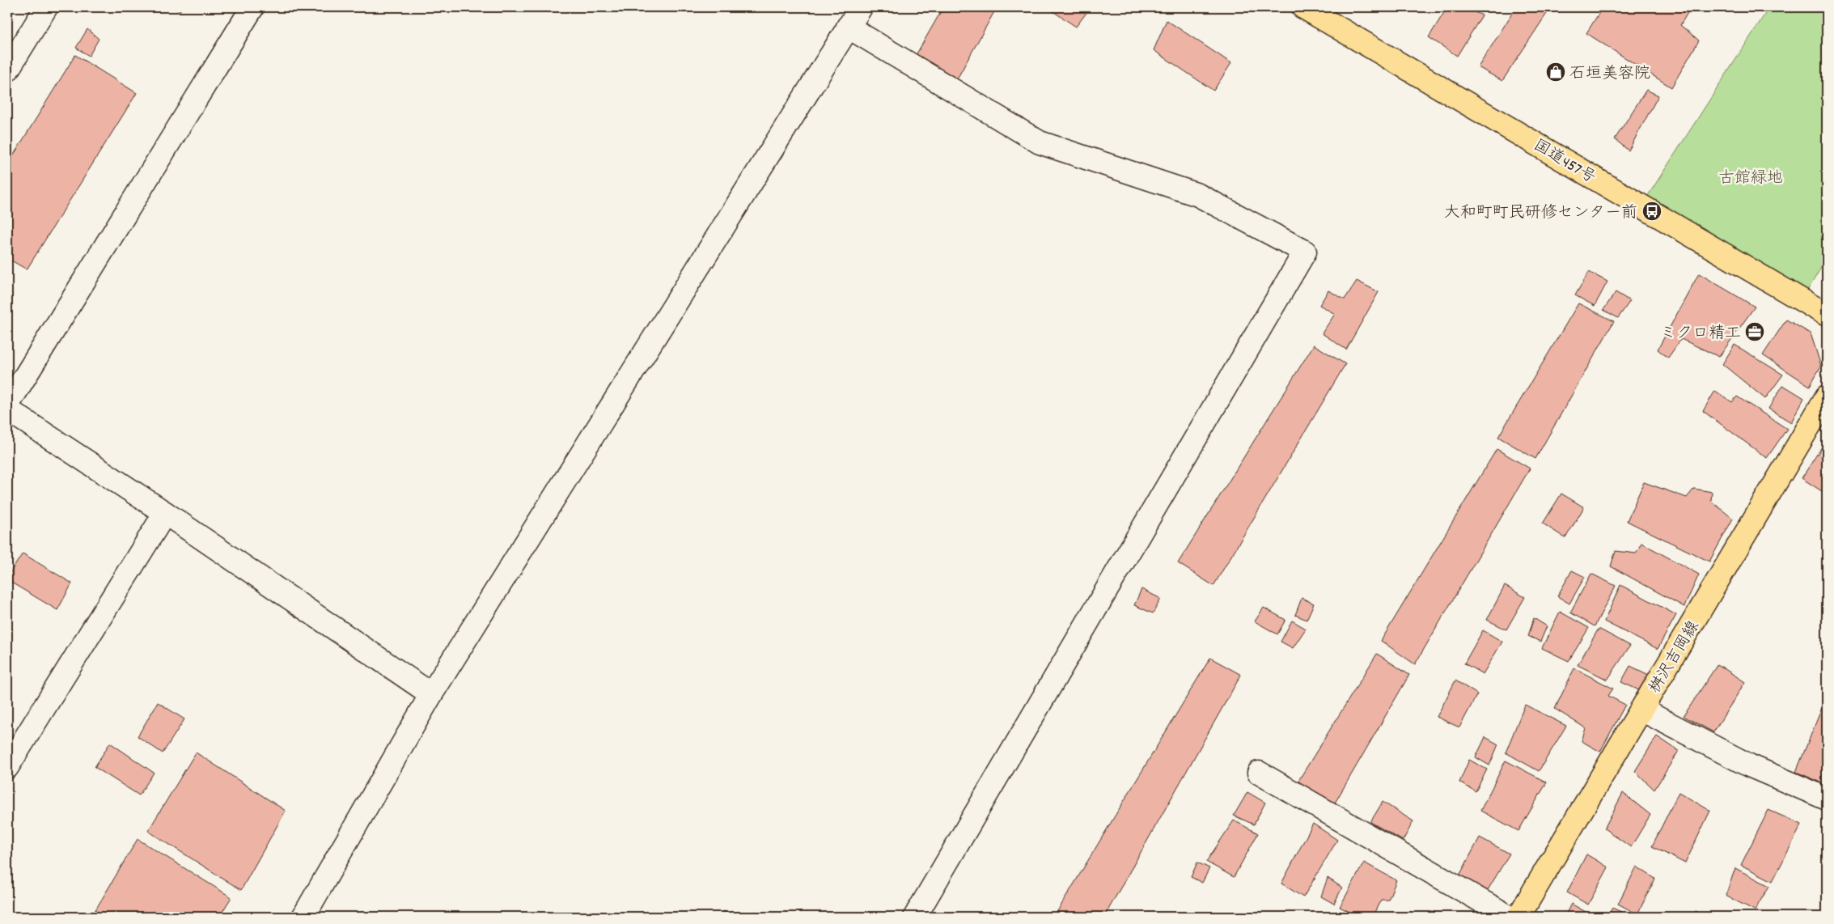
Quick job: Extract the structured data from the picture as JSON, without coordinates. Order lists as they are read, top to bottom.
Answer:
{
  "streets": {
    "main road": ["国道457号", "桝沢吉岡線"]
  },
  "parks": ["古館緑地"],
  "places": {
    "shop": ["石垣美容院"],
    "bus stop": ["大和町町民研修センター前"],
    "office": ["ミクロ精工"]
  }
}
